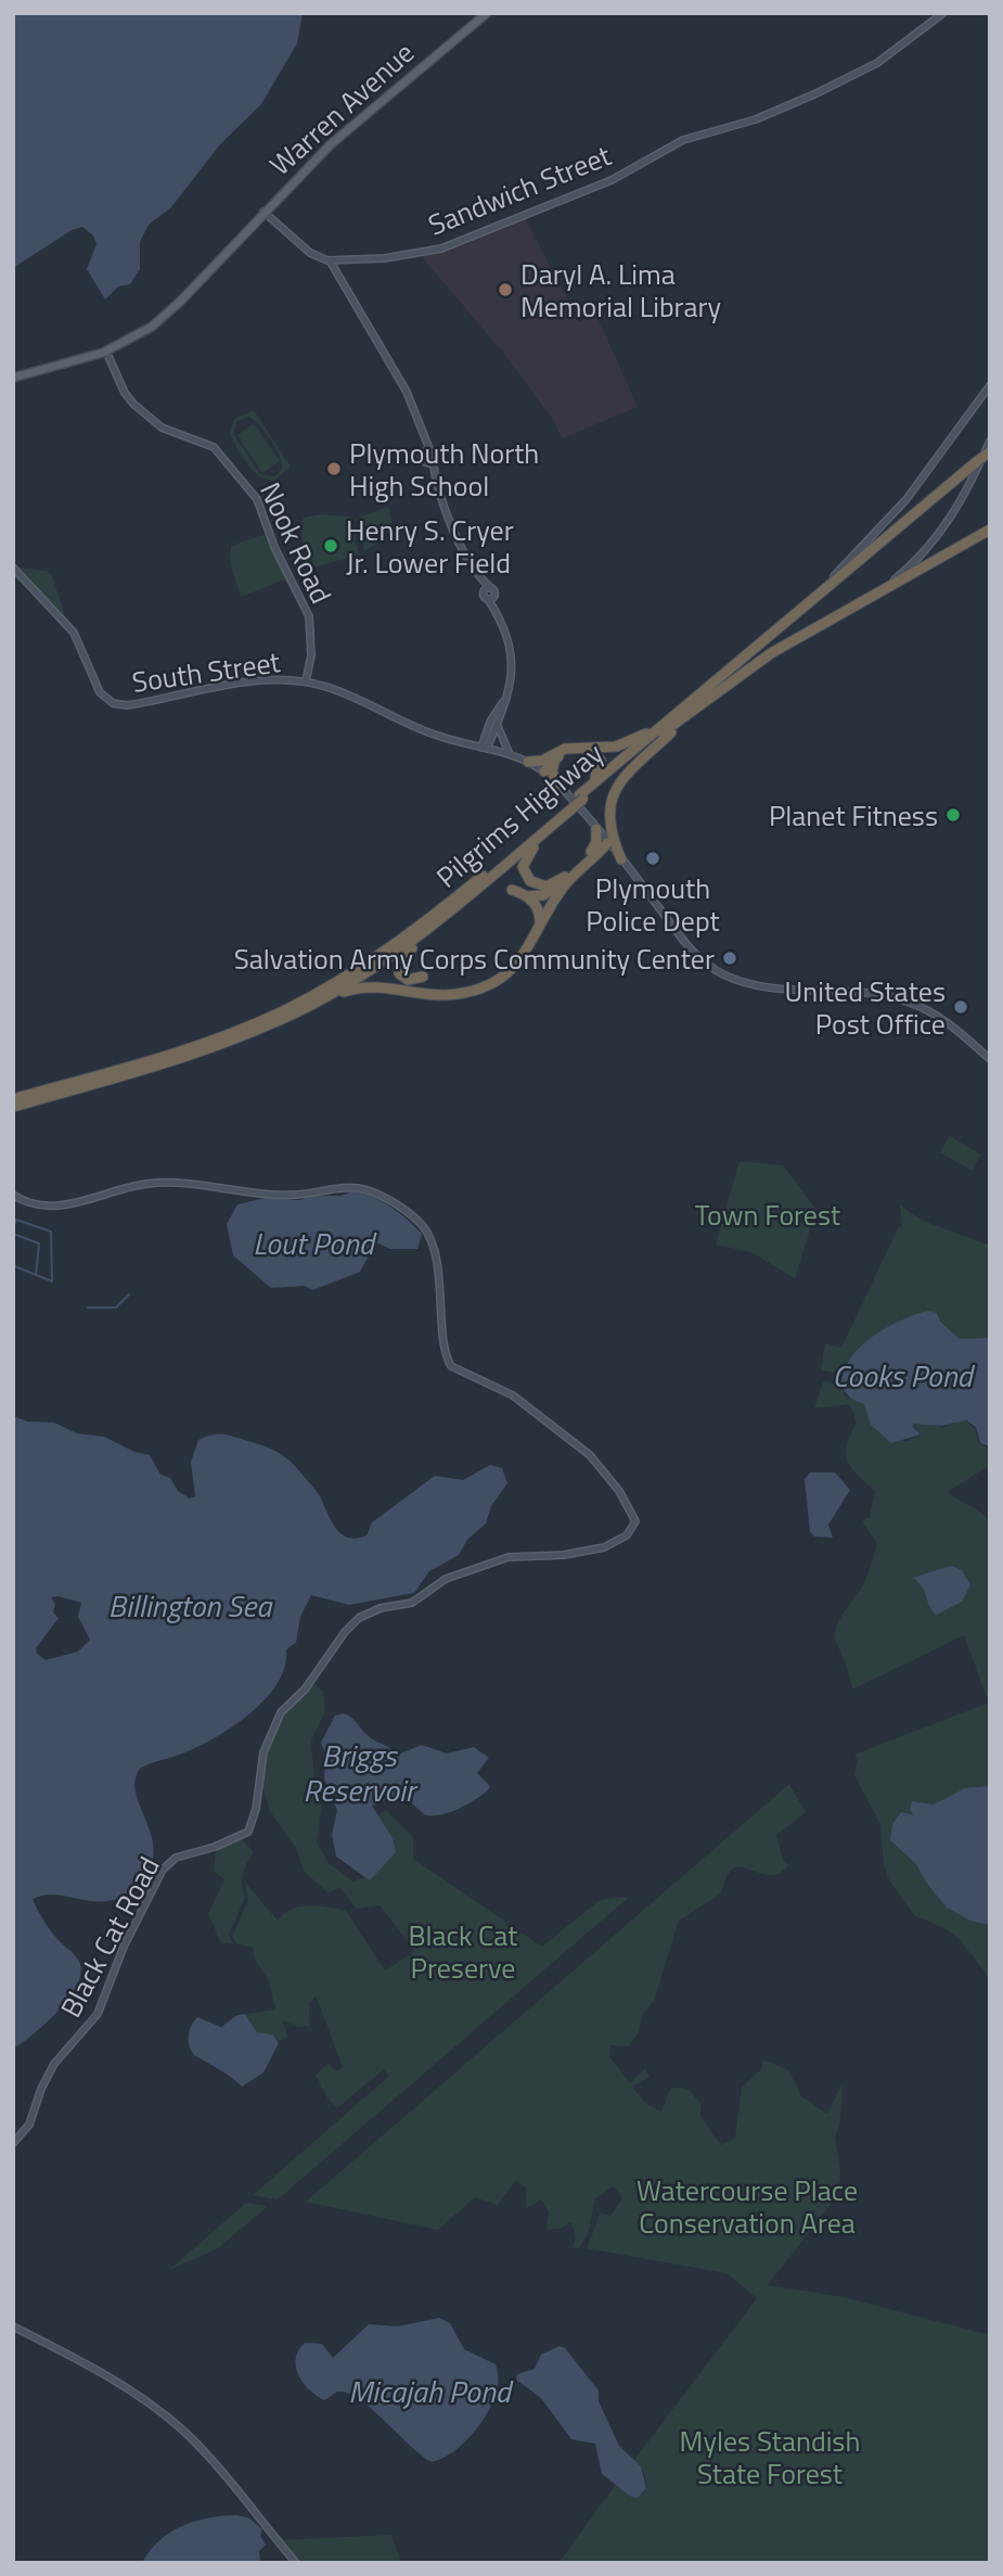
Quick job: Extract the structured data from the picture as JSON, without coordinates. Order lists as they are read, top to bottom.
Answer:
{
  "streets": {
    "highway": ["Pilgrims Highway"],
    "main road": ["Warren Avenue"],
    "street": [
      "Sandwich Street",
      "Nook Road",
      "South Street",
      "Black Cat Road"
    ]
  },
  "crossings": [
    ["Nook Road", "South Street"]
  ],
  "water": [
    "Lout Pond",
    "Cooks Pond",
    "Billington Sea",
    "Briggs Reservoir",
    "Micajah Pond"
  ],
  "parks": [
    "Town Forest",
    "Black Cat Preserve",
    "Watercourse Place Conservation Area",
    "Myles Standish State Forest"
  ],
  "places": [
    "Daryl A. Lima Memorial Library",
    "Plymouth North High School",
    "Henry S. Cryer Jr. Lower Field",
    "Planet Fitness",
    "Plymouth Police Dept",
    "Salvation Army Corps Community Center",
    "United States Post Office"
  ]
}
